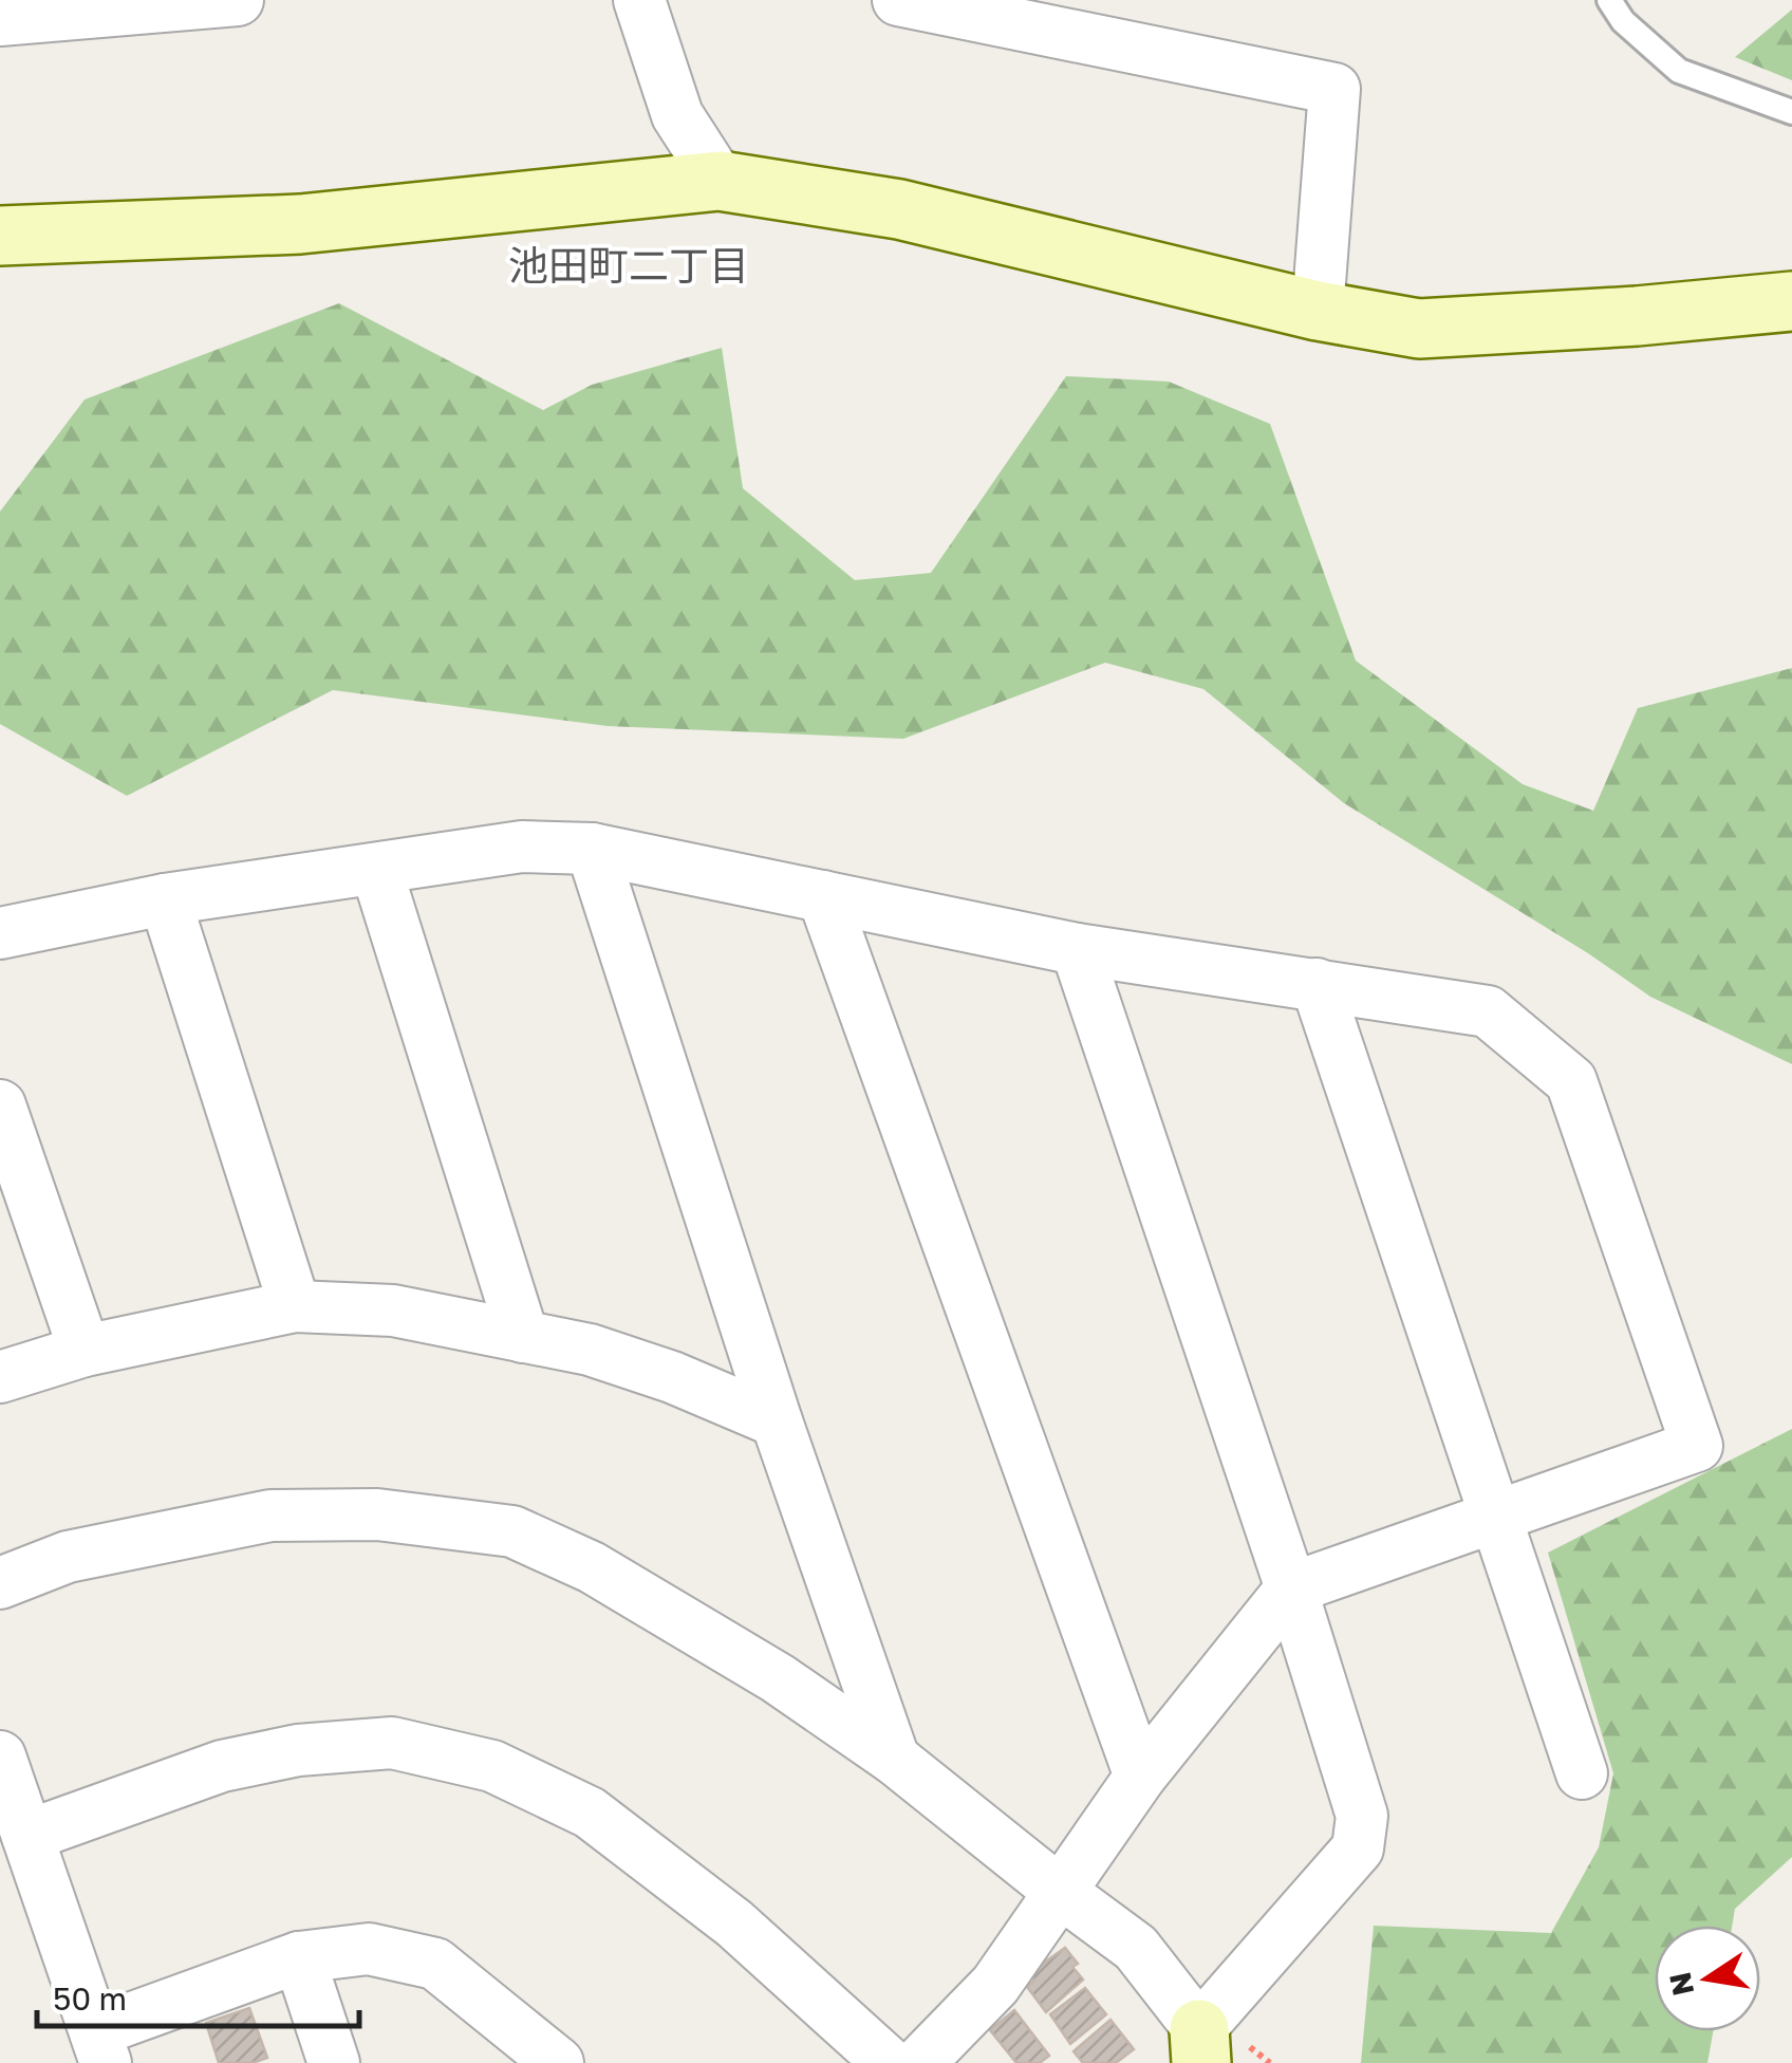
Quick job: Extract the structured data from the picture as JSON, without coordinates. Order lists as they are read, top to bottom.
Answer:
{
  "districts": ["池田町二丁目"],
  "scale_bar": "50 m",
  "north": "left"
}
